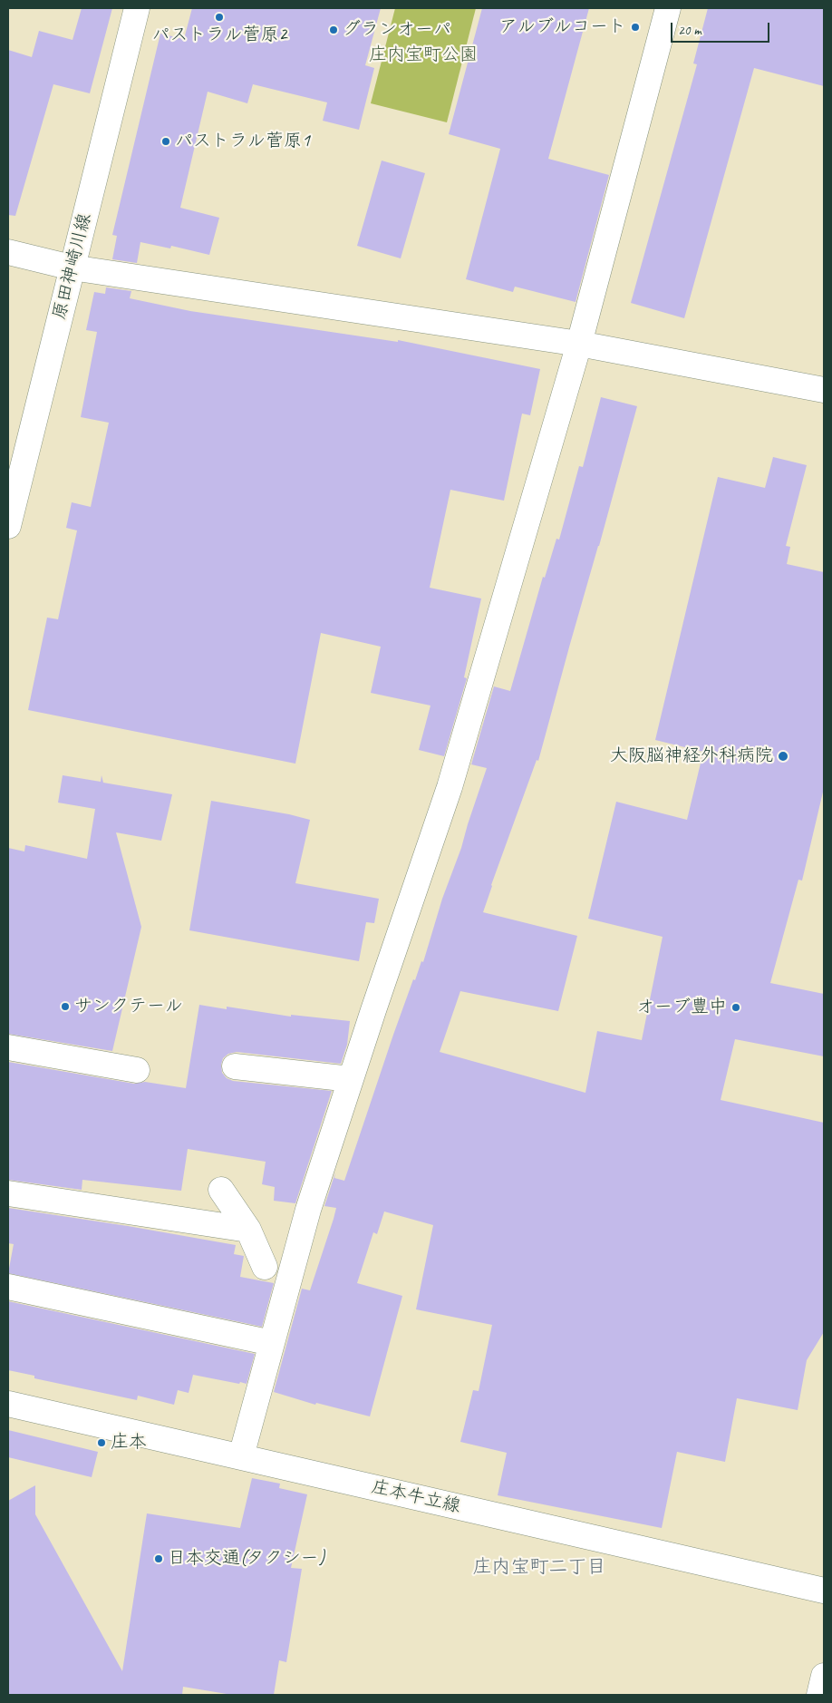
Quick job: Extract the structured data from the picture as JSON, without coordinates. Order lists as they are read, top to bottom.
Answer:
{
  "streets": {
    "street": ["原田神崎川線", "庄本牛立線"]
  },
  "districts": ["庄内宝町二丁目"],
  "parks": ["庄内宝町公園"],
  "places": [
    "パストラル菅原2",
    "アルブルコート",
    "グランオーパ",
    "パストラル菅原1",
    "大阪脳神経外科病院",
    "サンクテール",
    "オーブ豊中",
    "庄本",
    "日本交通(タクシー)"
  ],
  "scale_bar": "20 m"
}
